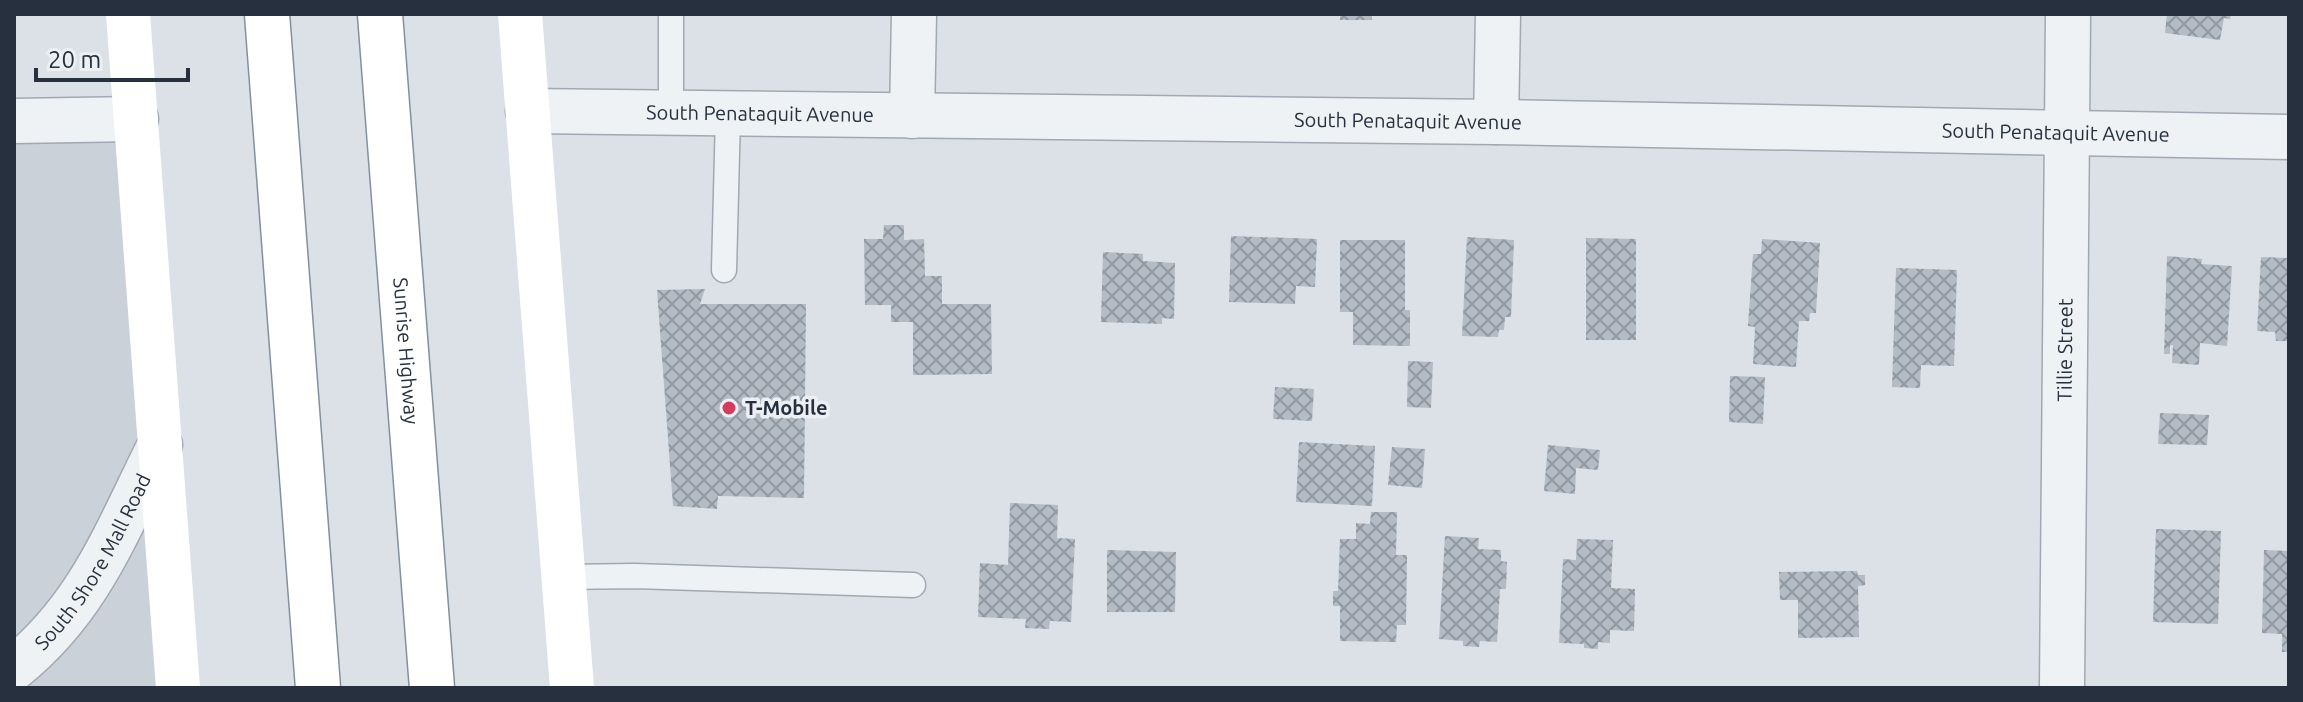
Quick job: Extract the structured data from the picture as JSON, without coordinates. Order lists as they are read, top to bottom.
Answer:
{
  "streets": {
    "main road": ["Sunrise Highway"],
    "street": ["South Penataquit Avenue", "Tillie Street", "South Shore Mall Road"]
  },
  "crossings": [
    ["South Penataquit Avenue", "Tillie Street"]
  ],
  "places": ["T-Mobile"],
  "scale_bar": "20 m"
}
